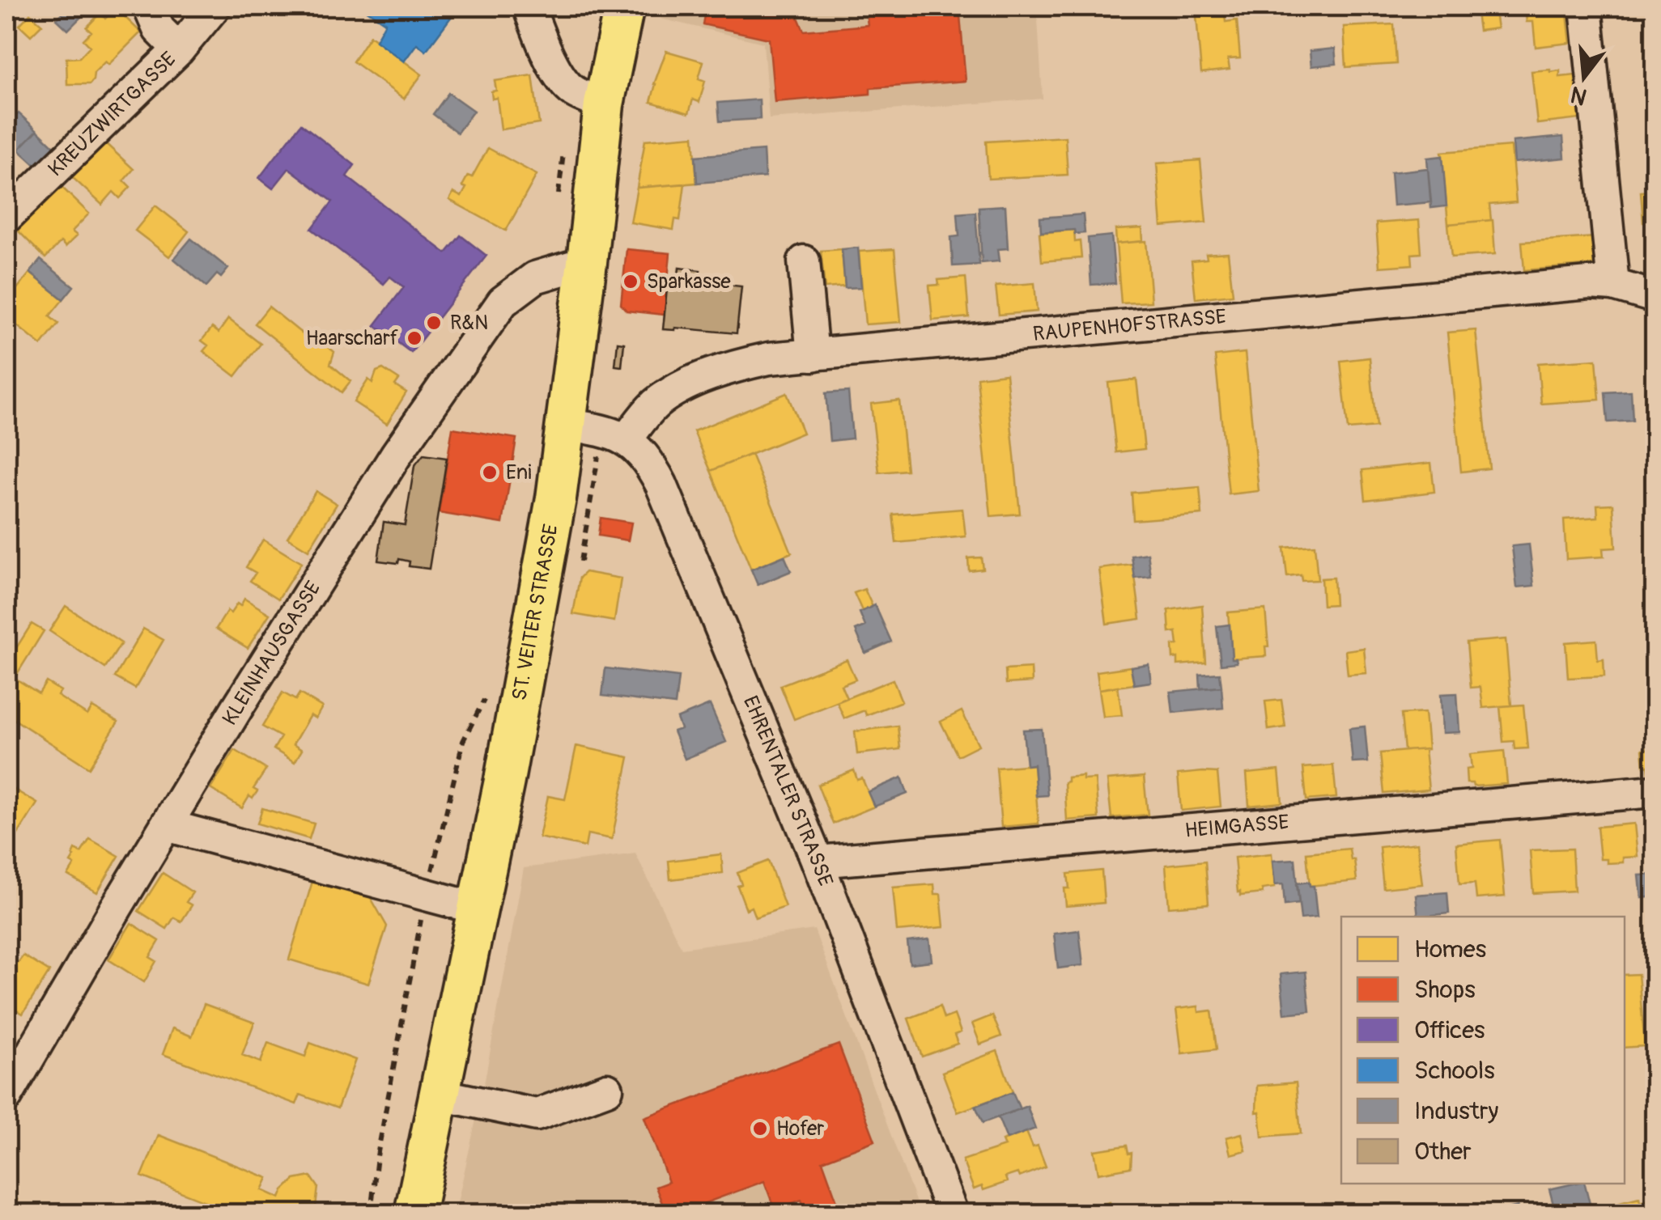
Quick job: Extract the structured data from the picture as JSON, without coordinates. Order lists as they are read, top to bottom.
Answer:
{
  "streets": {
    "main road": ["ST. VEITER STRASSE"],
    "street": [
      "KREUZWIRTGASSE",
      "RAUPENHOFSTRASSE",
      "KLEINHAUSGASSE",
      "EHRENTALER STRASSE",
      "HEIMGASSE"
    ]
  },
  "crossings": [
    ["RAUPENHOFSTRASSE", "EHRENTALER STRASSE"],
    ["ST. VEITER STRASSE", "KLEINHAUSGASSE"],
    ["EHRENTALER STRASSE", "HEIMGASSE"]
  ],
  "places": [
    "Sparkasse",
    "R&N",
    "Haarscharf",
    "Eni",
    "Hofer"
  ],
  "legend": [
    "Homes",
    "Shops",
    "Offices",
    "Schools",
    "Industry",
    "Other"
  ],
  "north": "bottom"
}
